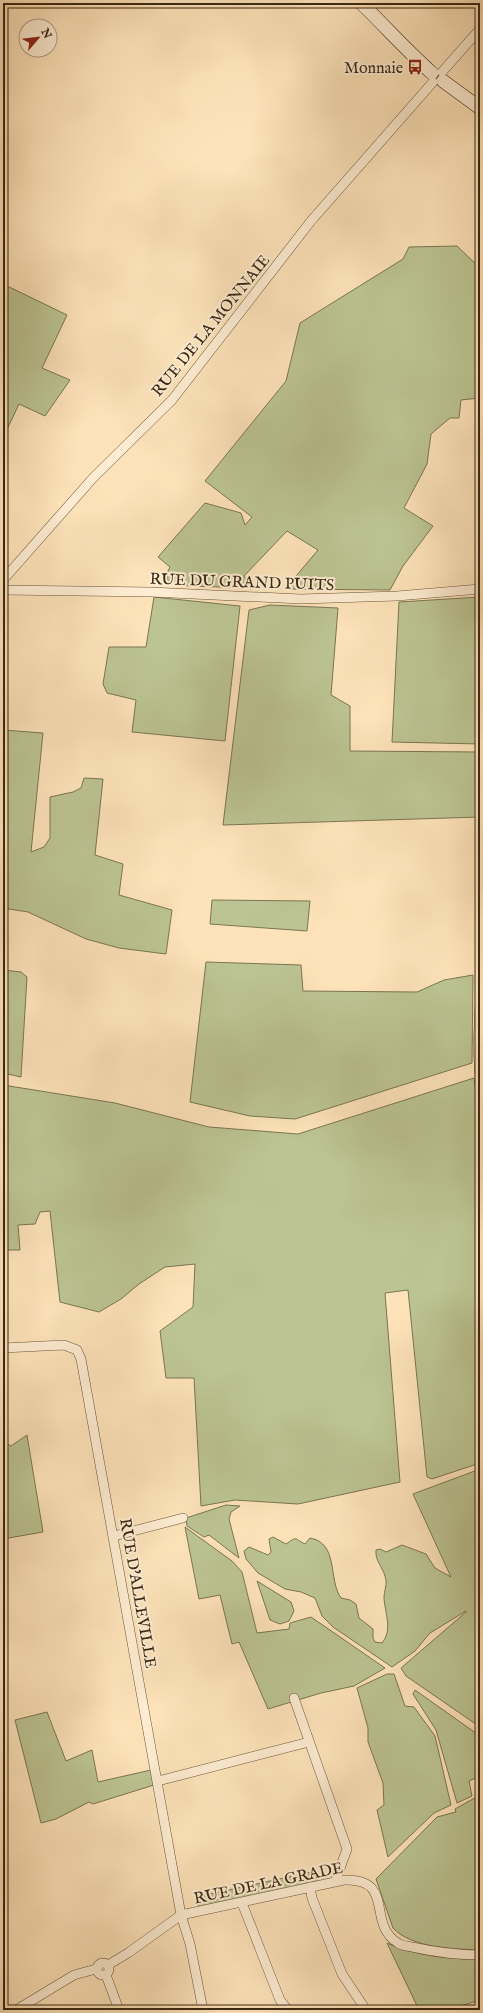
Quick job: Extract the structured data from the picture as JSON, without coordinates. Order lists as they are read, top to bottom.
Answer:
{
  "streets": {
    "street": [
      "RUE DE LA MONNAIE",
      "RUE DU GRAND PUITS",
      "RUE D'ALLEVILLE",
      "RUE DE LA GRADE"
    ]
  },
  "crossings": [
    ["RUE D'ALLEVILLE", "RUE DE LA GRADE"]
  ],
  "places": {
    "bus stop": ["Monnaie"]
  },
  "north": "top right"
}
